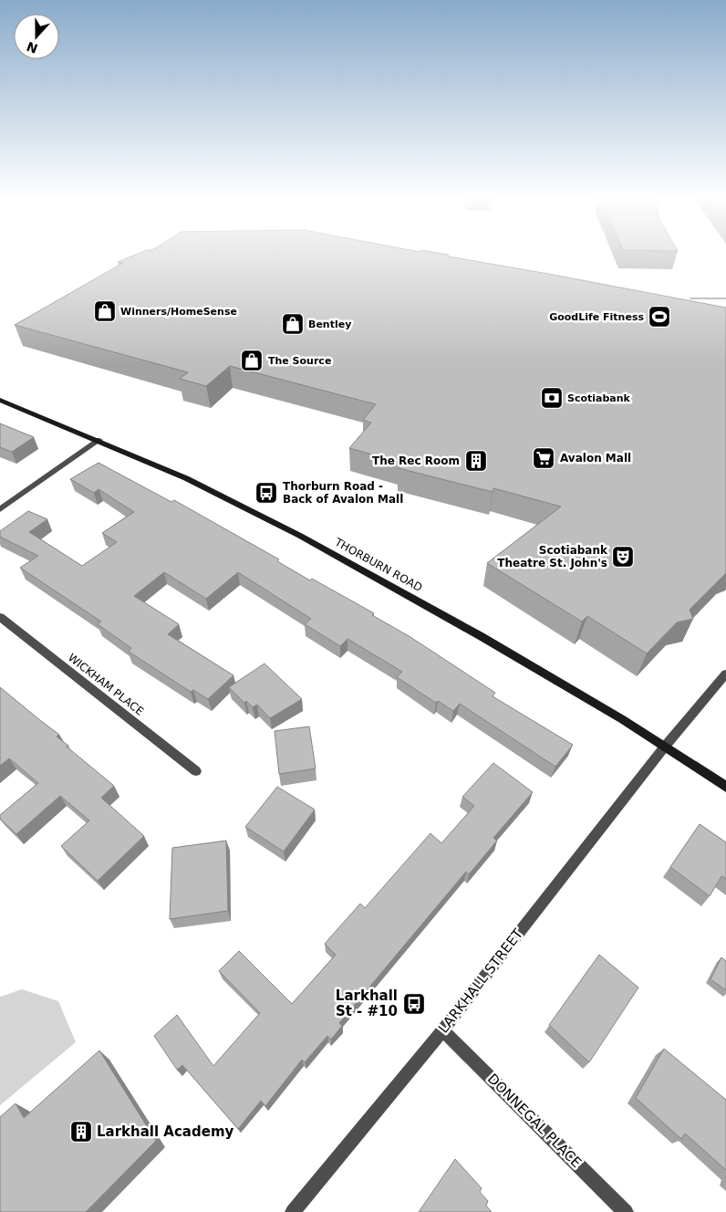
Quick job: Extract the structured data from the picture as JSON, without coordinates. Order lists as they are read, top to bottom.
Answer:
{
  "streets": {
    "main road": ["THORBURN ROAD"],
    "street": ["WICKHAM PLACE", "LARKHALL STREET", "DONNEGAL PLACE"]
  },
  "crossings": [
    ["THORBURN ROAD", "LARKHALL STREET"],
    ["LARKHALL STREET", "DONNEGAL PLACE"]
  ],
  "places": {
    "shop": ["Winners/HomeSense", "Bentley", "The Source"],
    "sports": ["GoodLife Fitness"],
    "bank": ["Scotiabank"],
    "supermarket": ["Avalon Mall"],
    "building": ["The Rec Room", "Larkhall Academy"],
    "bus stop": ["Thorburn Road - Back of Avalon Mall", "Larkhall St - #10"],
    "theatre": ["Scotiabank Theatre St. John's"]
  },
  "north": "bottom"
}
